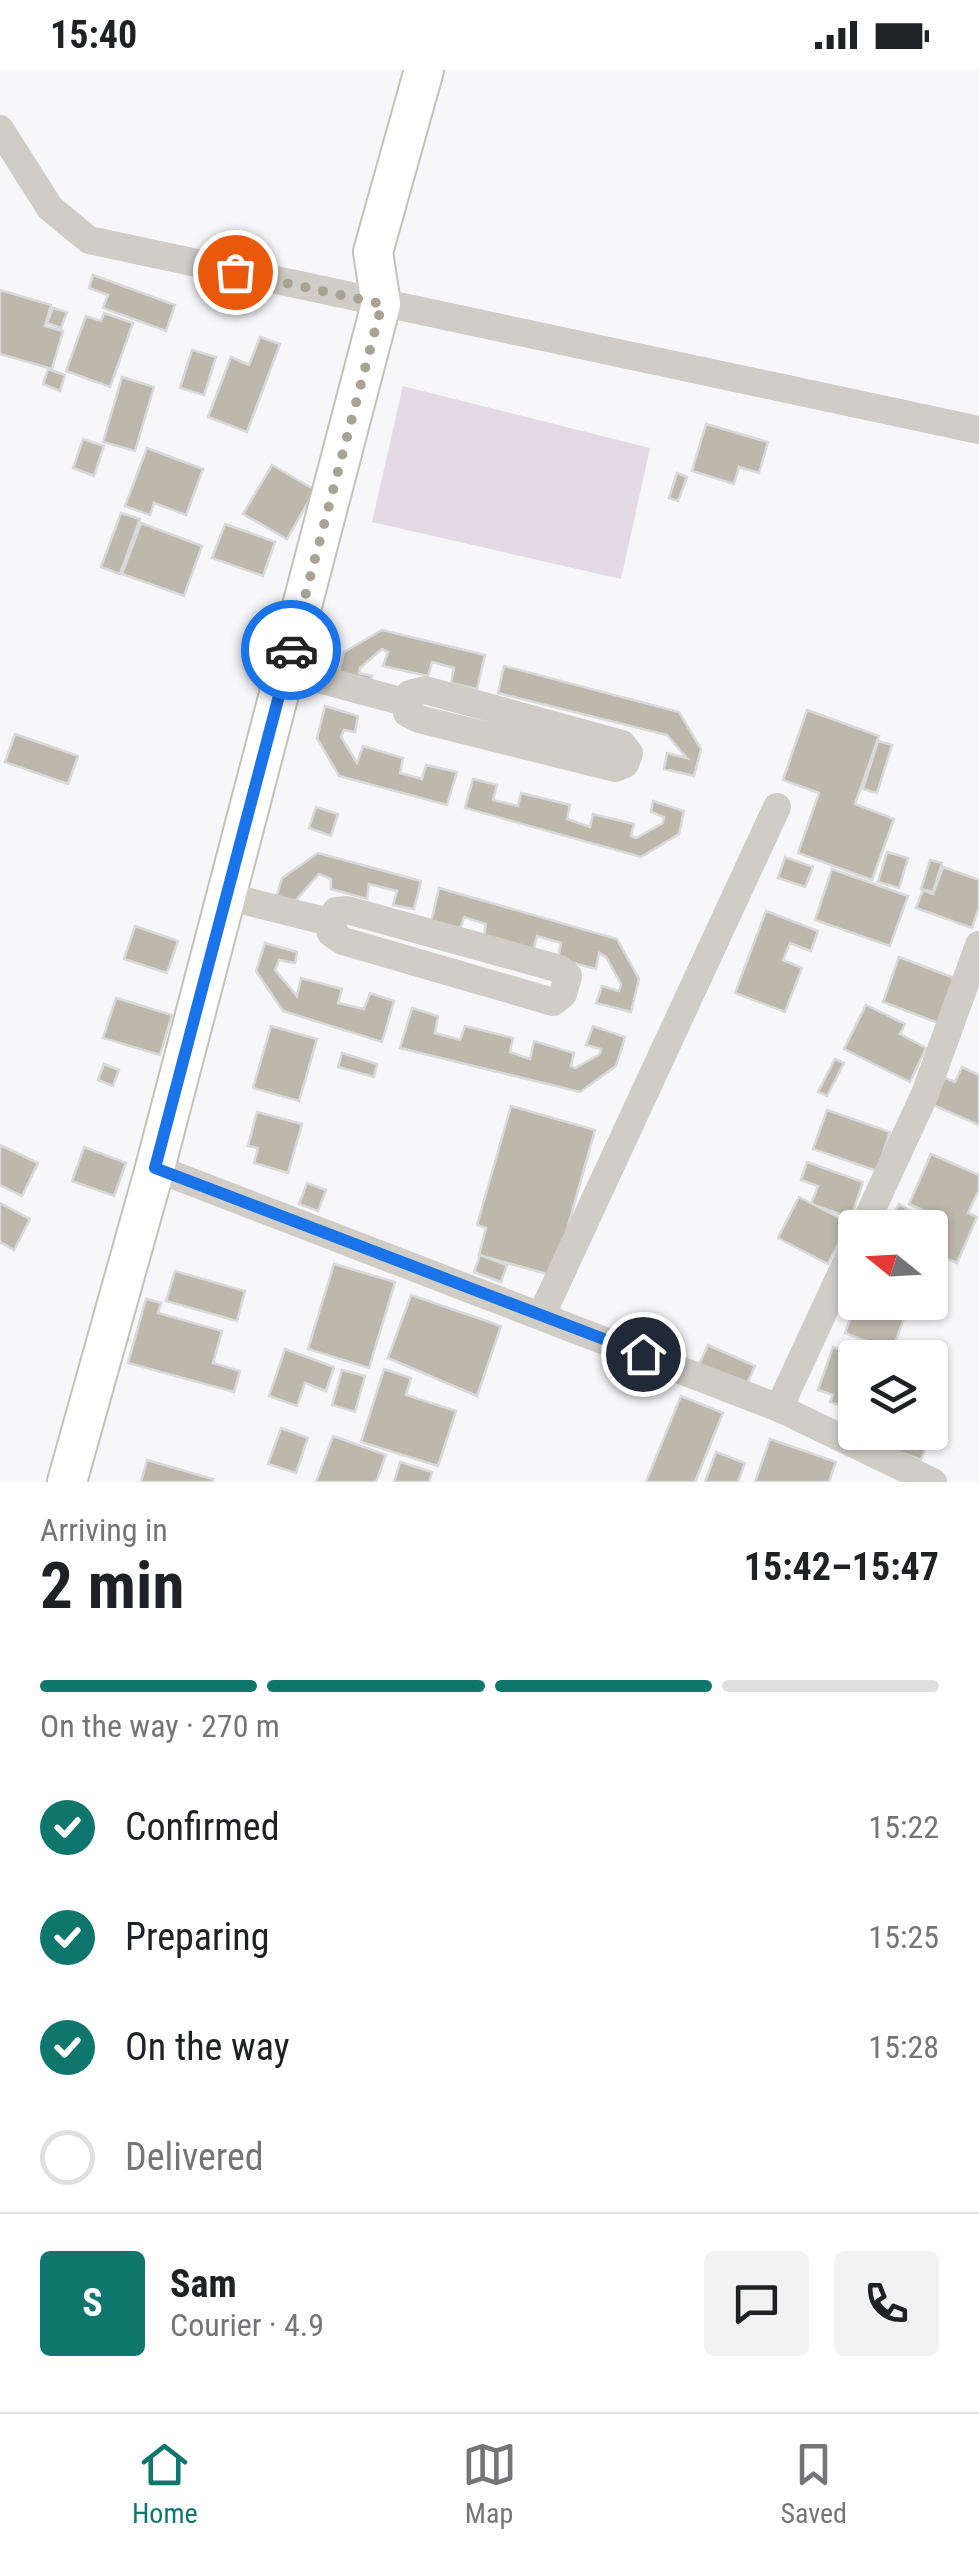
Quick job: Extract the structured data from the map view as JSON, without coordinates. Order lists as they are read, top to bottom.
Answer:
{
  "north": "left",
  "page": {
    "status": "15:40",
    "heading": ["2 min", "Arriving in", "15:42–15:47"],
    "panel": ["Sam", "Courier · 4.9"],
    "bar": "On the way · 270 m",
    "list": [
      ["Confirmed", "15:22"],
      ["Preparing", "15:25"],
      ["On the way", "15:28"],
      "Delivered"
    ],
    "round": "S",
    "tabs": ["Home", "Map", "Saved"]
  }
}
